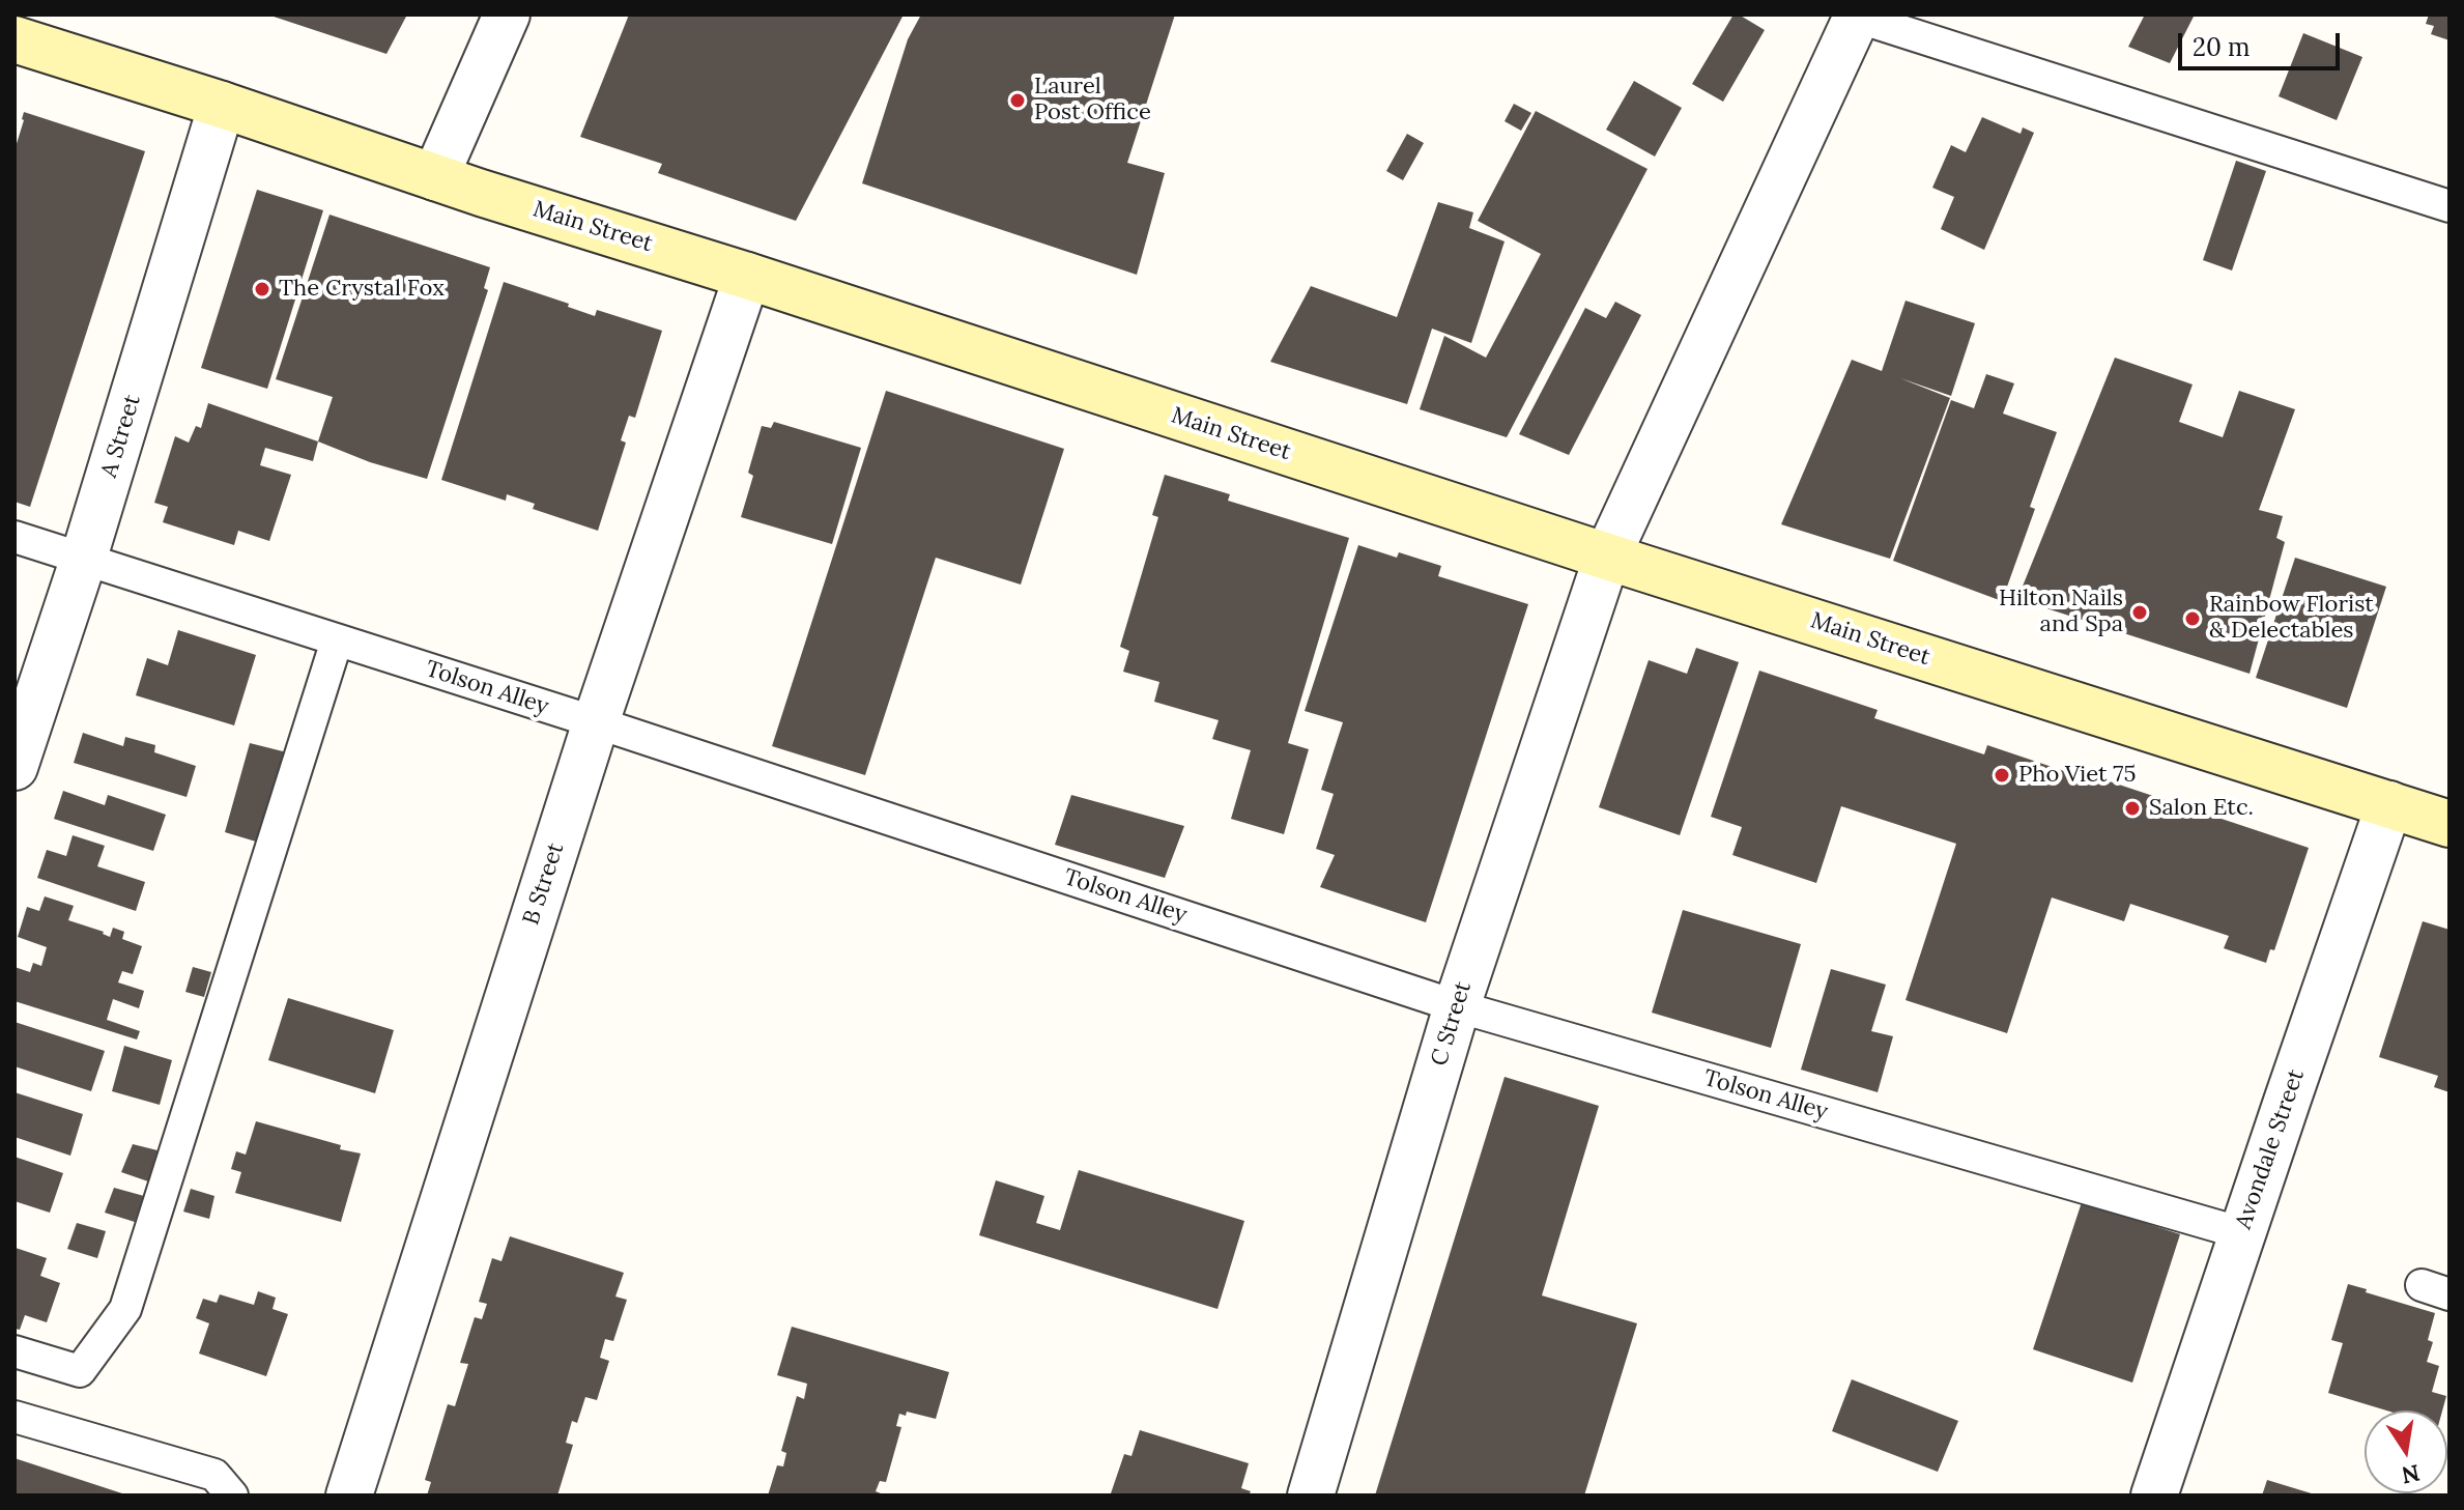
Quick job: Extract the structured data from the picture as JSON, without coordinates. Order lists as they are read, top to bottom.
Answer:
{
  "streets": {
    "street": [
      "Main Street",
      "A Street",
      "B Street",
      "C Street",
      "Avondale Street"
    ],
    "lane": ["Tolson Alley"]
  },
  "crossings": [
    ["Main Street", "A Street"],
    ["Main Street", "B Street"],
    ["Main Street", "C Street"],
    ["Main Street", "Avondale Street"],
    ["A Street", "Tolson Alley"],
    ["Tolson Alley", "B Street"],
    ["Tolson Alley", "C Street"],
    ["Tolson Alley", "Avondale Street"]
  ],
  "places": [
    "Laurel Post Office",
    "The Crystal Fox",
    "Hilton Nails and Spa",
    "Rainbow Florist & Delectables",
    "Pho Viet 75",
    "Salon Etc."
  ],
  "scale_bar": "20 m",
  "north": "bottom"
}
